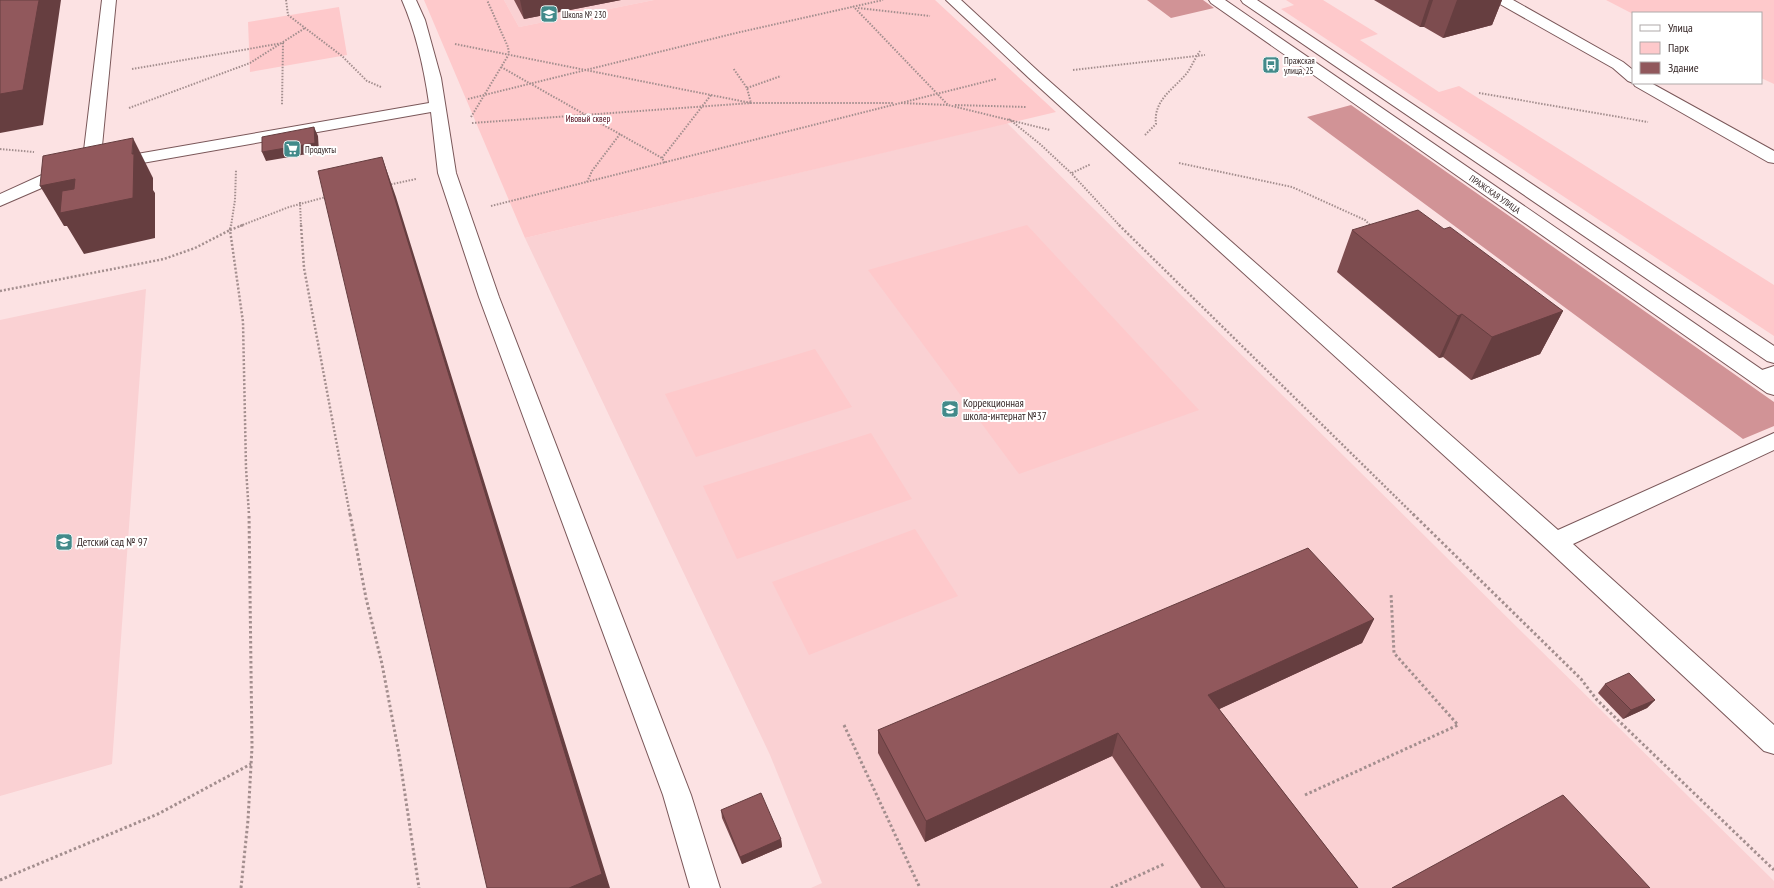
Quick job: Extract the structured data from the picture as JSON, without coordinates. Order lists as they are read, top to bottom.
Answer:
{
  "streets": {
    "street": ["ПРАЖСКАЯ УЛИЦА"]
  },
  "parks": ["Ивовый сквер"],
  "places": {
    "school or university": ["Школа № 230", "Коррекционная школа-интернат №37", "Детский сад № 97"],
    "bus stop": ["Пражская улица, 25"],
    "supermarket": ["Продукты"]
  },
  "legend": ["Улица", "Парк", "Здание"]
}
